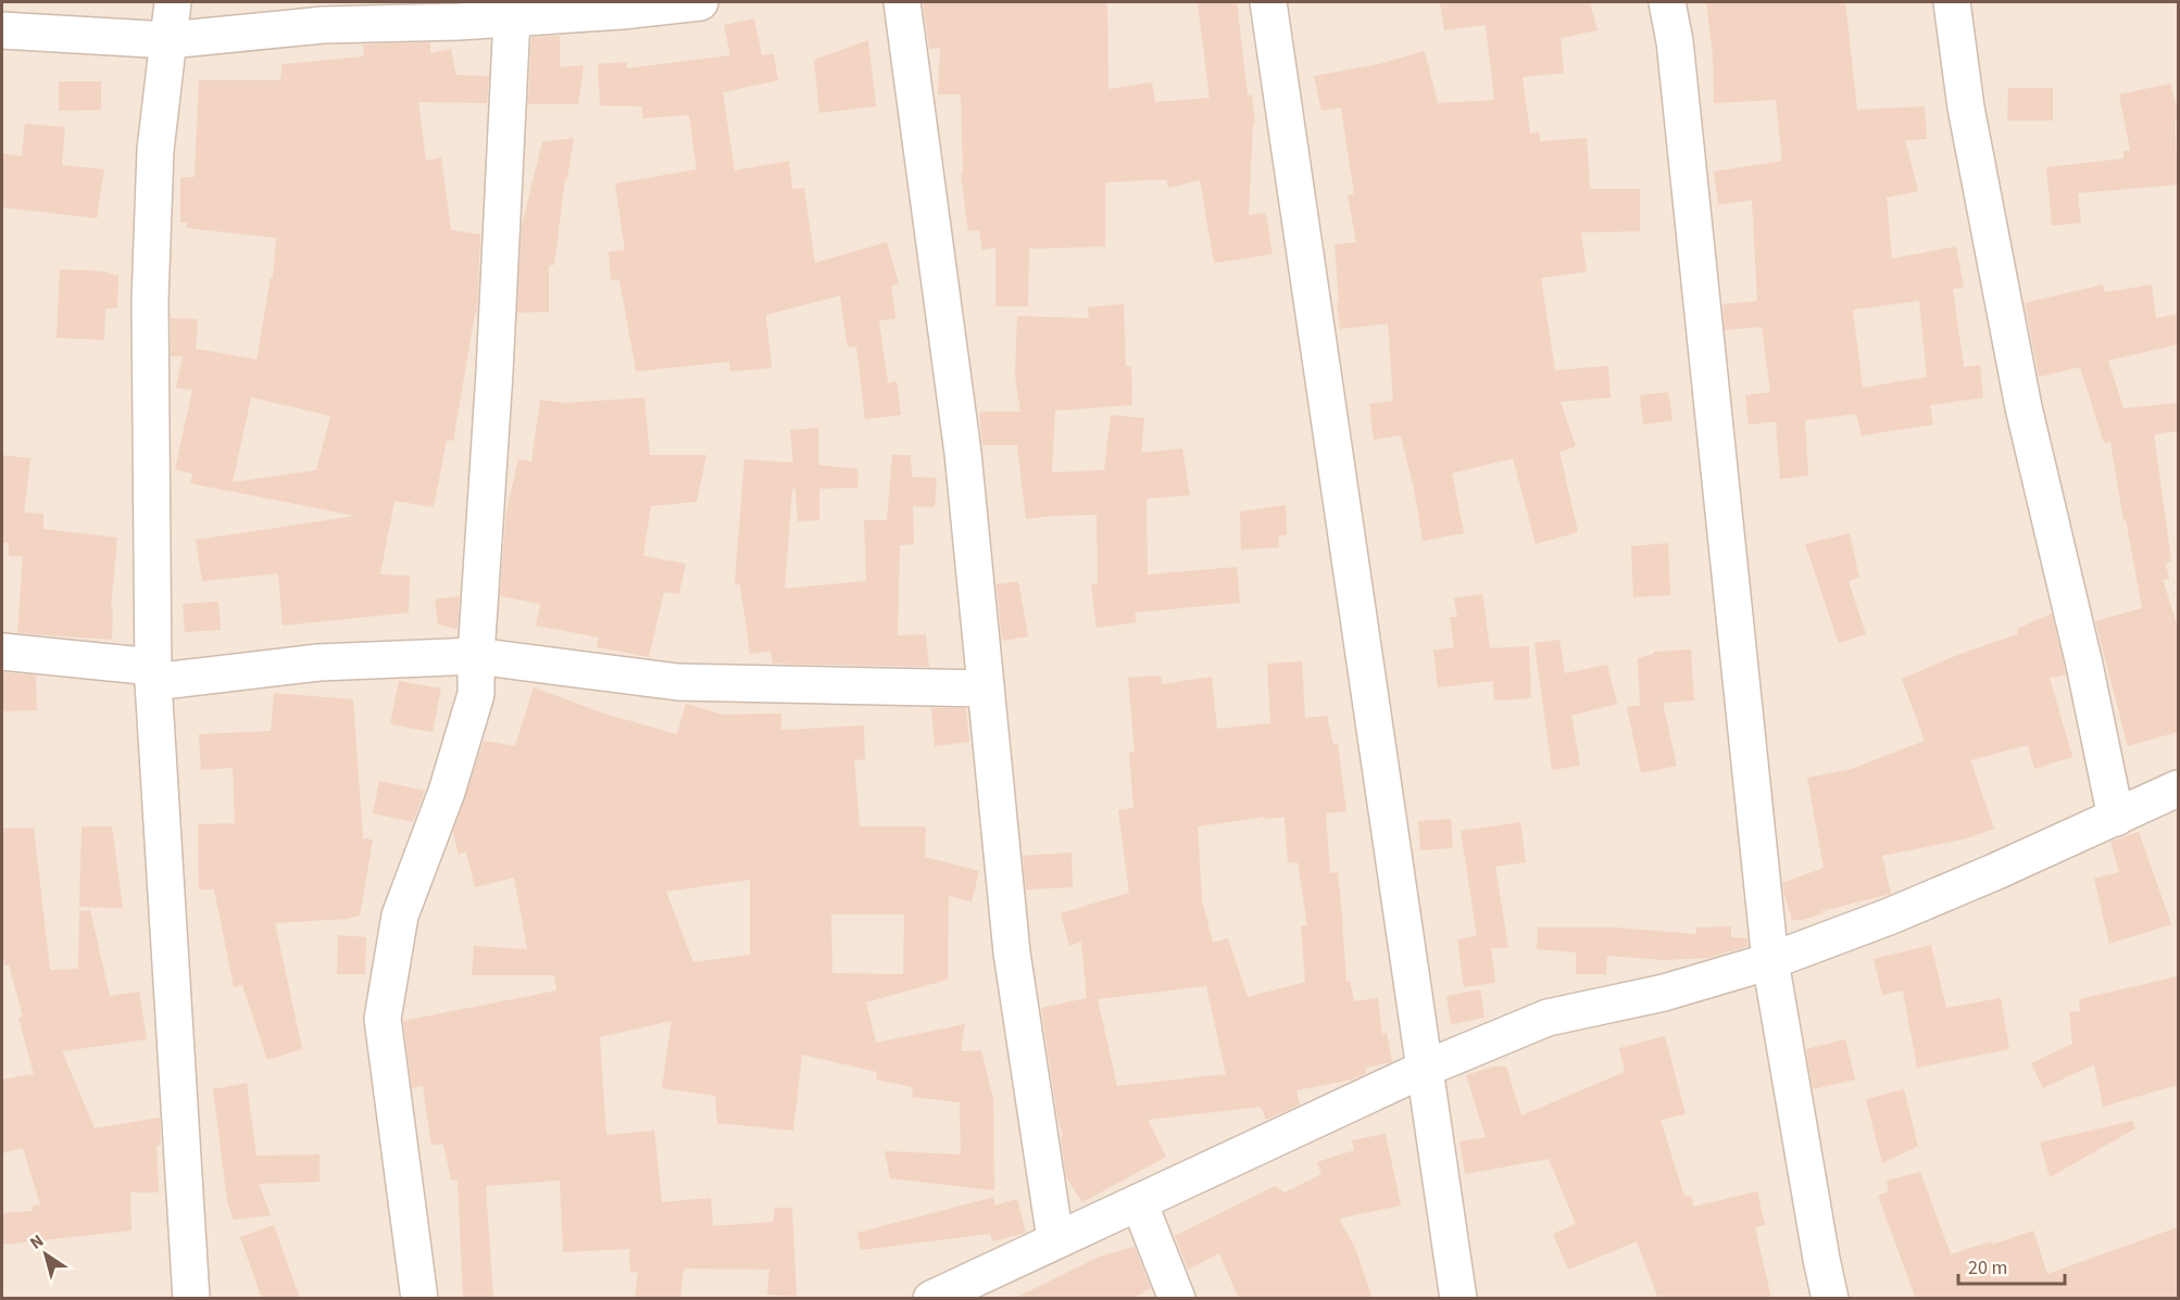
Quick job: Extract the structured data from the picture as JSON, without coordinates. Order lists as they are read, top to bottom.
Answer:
{
  "scale_bar": "20 m",
  "north": "top left"
}
